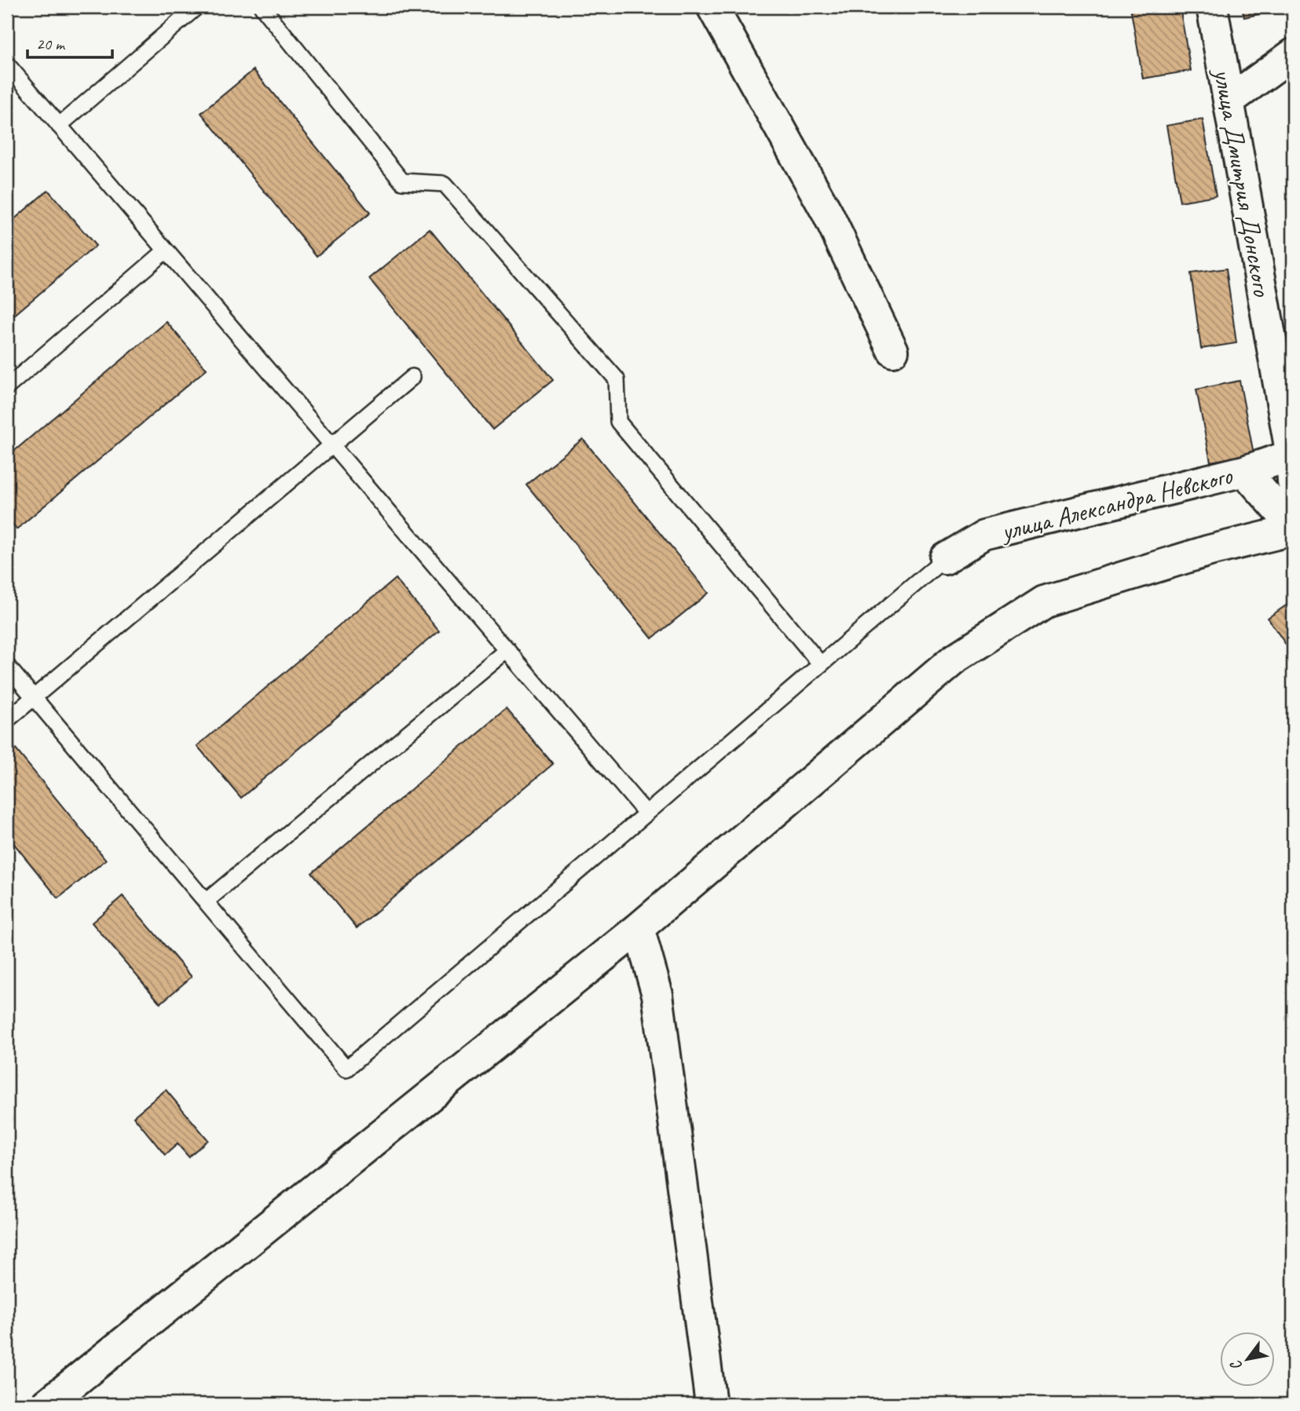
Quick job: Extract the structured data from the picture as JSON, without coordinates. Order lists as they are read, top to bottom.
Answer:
{
  "streets": {
    "street": ["улица Дмитрия Донского", "улица Александра Невского"]
  },
  "crossings": [
    ["улица Дмитрия Донского", "улица Александра Невского"]
  ],
  "scale_bar": "20 m",
  "north": "bottom left"
}
